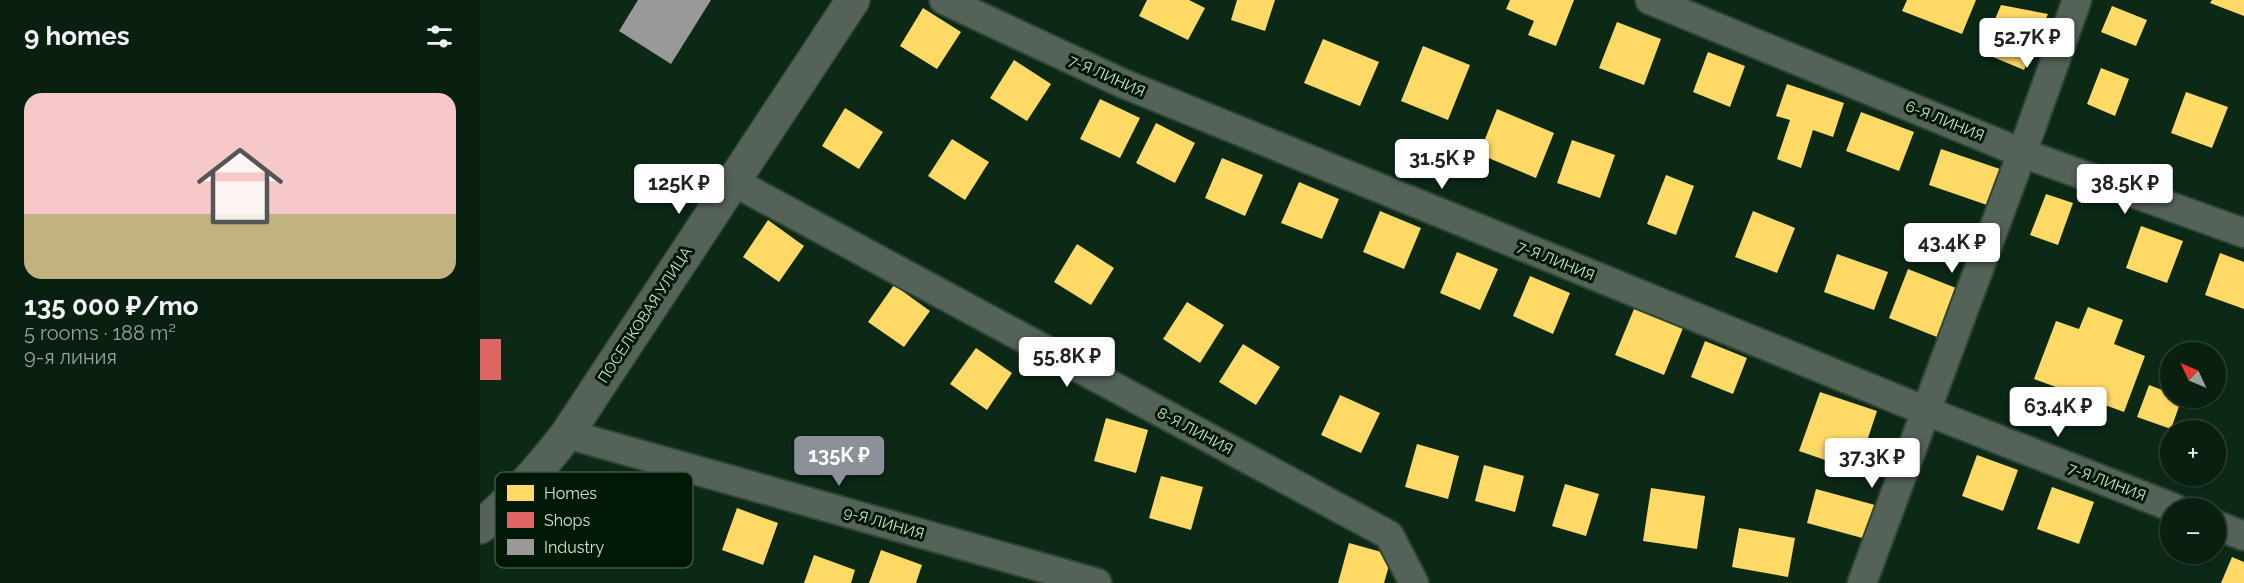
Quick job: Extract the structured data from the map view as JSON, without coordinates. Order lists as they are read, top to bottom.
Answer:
{
  "streets": {
    "street": [
      "7-Я ЛИНИЯ",
      "6-Я ЛИНИЯ",
      "ПОСЕЛКОВАЯ УЛИЦА",
      "8-Я ЛИНИЯ",
      "9-Я ЛИНИЯ"
    ]
  },
  "crossings": [
    ["ПОСЕЛКОВАЯ УЛИЦА", "8-Я ЛИНИЯ"],
    ["ПОСЕЛКОВАЯ УЛИЦА", "9-Я ЛИНИЯ"]
  ],
  "legend": ["Homes", "Shops", "Industry"],
  "north": "top left",
  "page": {
    "heading": "9 homes",
    "price": [
      "52.7K ₽",
      "31.5K ₽",
      "125K ₽",
      "38.5K ₽",
      "43.4K ₽",
      "55.8K ₽",
      "63.4K ₽",
      "135K ₽",
      "37.3K ₽"
    ],
    "list": [
      {
        "name": "135 000 ₽/mo",
        "note": "5 rooms · 188 m² · 9-я линия"
      }
    ],
    "map_buttons": ["+", "−"]
  }
}
